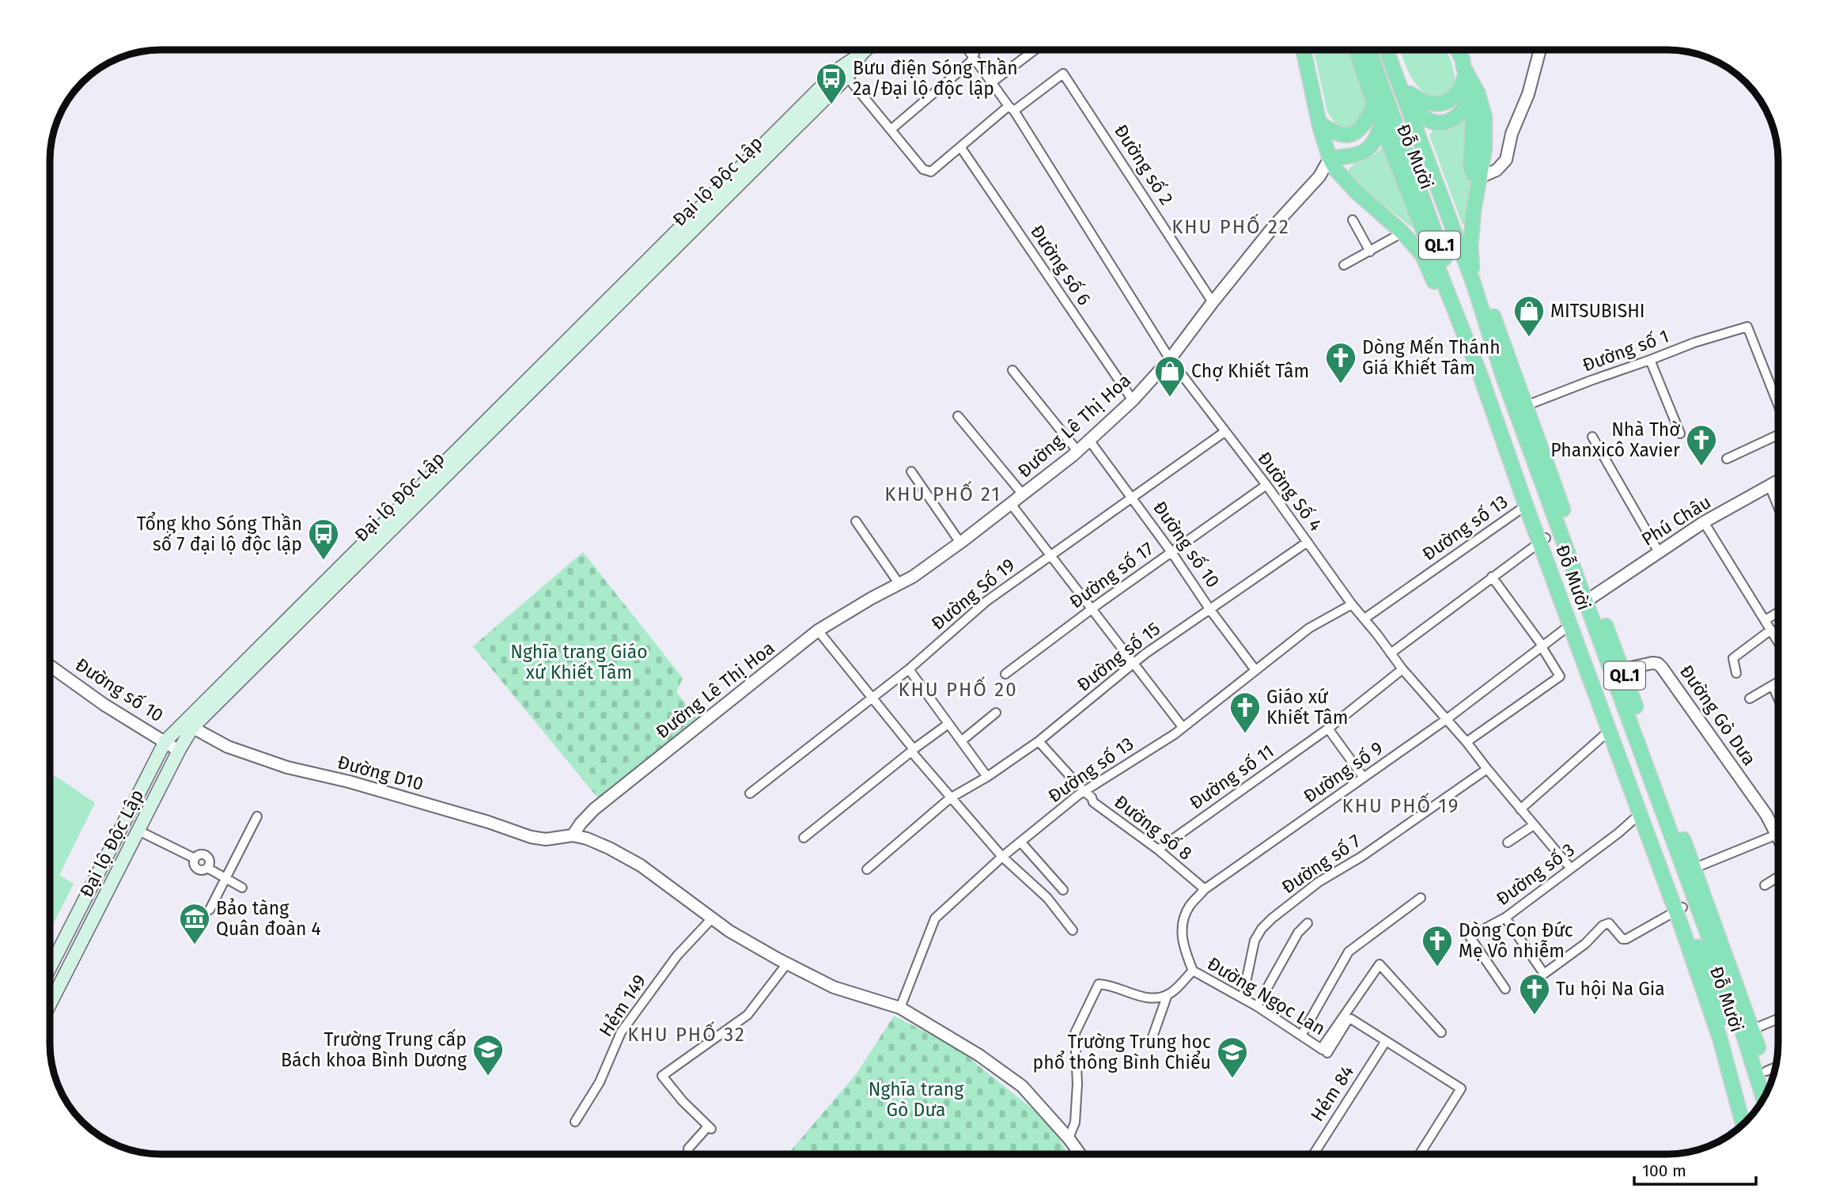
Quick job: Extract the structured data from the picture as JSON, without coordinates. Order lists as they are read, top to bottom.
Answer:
{
  "streets": {
    "highway": ["Đỗ Mười", "QL.1"],
    "main road": ["Đại lộ Độc Lập"],
    "street": [
      "Đường số 2",
      "Đường số 6",
      "Đường số 1",
      "Đường Lê Thị Hoa",
      "Đường Số 4",
      "Phú Châu",
      "Đường số 13",
      "Đường số 10",
      "Đường số 17",
      "Đường Số 19",
      "Đường số 15",
      "Đường Gò Dưa",
      "Đường số 9",
      "Đường D10",
      "Đường số 11",
      "Đường số 8",
      "Đường số 7",
      "Đường số 3",
      "Đường Ngọc Lan",
      "Hẻm 149",
      "Hẻm 84"
    ]
  },
  "crossings": [
    ["Đỗ Mười", "Đường số 1"],
    ["Đỗ Mười", "Phú Châu"],
    ["Đỗ Mười", "Đường số 13"],
    ["Đỗ Mười", "Đường Gò Dưa"],
    ["Đỗ Mười", "Đường số 9"],
    ["Đỗ Mười", "Đường số 3"],
    ["Đường số 2", "Đường Lê Thị Hoa"],
    ["Đường số 2", "Đường Số 4"],
    ["Đại lộ Độc Lập", "Đường số 10"],
    ["Đại lộ Độc Lập", "Đường D10"],
    ["Đường số 6", "Đường Lê Thị Hoa"],
    ["Đường Lê Thị Hoa", "Đường Số 4"],
    ["Đường Lê Thị Hoa", "Đường số 10"],
    ["Đường Lê Thị Hoa", "Đường D10"],
    ["Đường Số 4", "Đường số 13"],
    ["Đường Số 4", "Đường số 17"],
    ["Đường Số 4", "Đường Số 19"],
    ["Đường Số 4", "Đường số 15"],
    ["Đường Số 4", "Đường số 9"],
    ["Đường Số 4", "Đường số 11"],
    ["Đường Số 4", "Đường số 7"],
    ["Đường Số 4", "Đường số 3"],
    ["Đường số 13", "Đường số 10"],
    ["Đường số 13", "Đường số 8"],
    ["Đường số 10", "Đường số 17"],
    ["Đường số 10", "Đường Số 19"],
    ["Đường số 10", "Đường số 15"],
    ["Đường số 15", "Đường số 8"],
    ["Đường số 9", "Đường số 8"],
    ["Đường số 9", "Đường Ngọc Lan"],
    ["Đường số 11", "Đường số 8"],
    ["Đường số 7", "Đường Ngọc Lan"]
  ],
  "districts": [
    "KHU PHỐ 22",
    "KHU PHỐ 21",
    "KHU PHỐ 20",
    "KHU PHỐ 19",
    "KHU PHỐ 32"
  ],
  "parks": ["Nghĩa trang Giáo xứ Khiết Tâm", "Nghĩa trang Gò Dưa"],
  "places": {
    "bus stop": ["Bưu điện Sóng Thần 2a/Đại lộ độc lập", "Tổng kho Sóng Thần số 7 đại lộ độc lập"],
    "shop": ["MITSUBISHI", "Chợ Khiết Tâm"],
    "church": [
      "Dòng Mến Thánh Giá Khiết Tâm",
      "Nhà Thờ Phanxicô Xavier",
      "Giáo xứ Khiết Tâm",
      "Dòng Con Đức Mẹ Vô nhiễm",
      "Tu hội Na Gia"
    ],
    "museum": ["Bảo tàng Quân đoàn 4"],
    "school or university": ["Trường Trung cấp Bách khoa Bình Dương", "Trường Trung học phổ thông Bình Chiểu"]
  },
  "scale_bar": "100 m"
}
